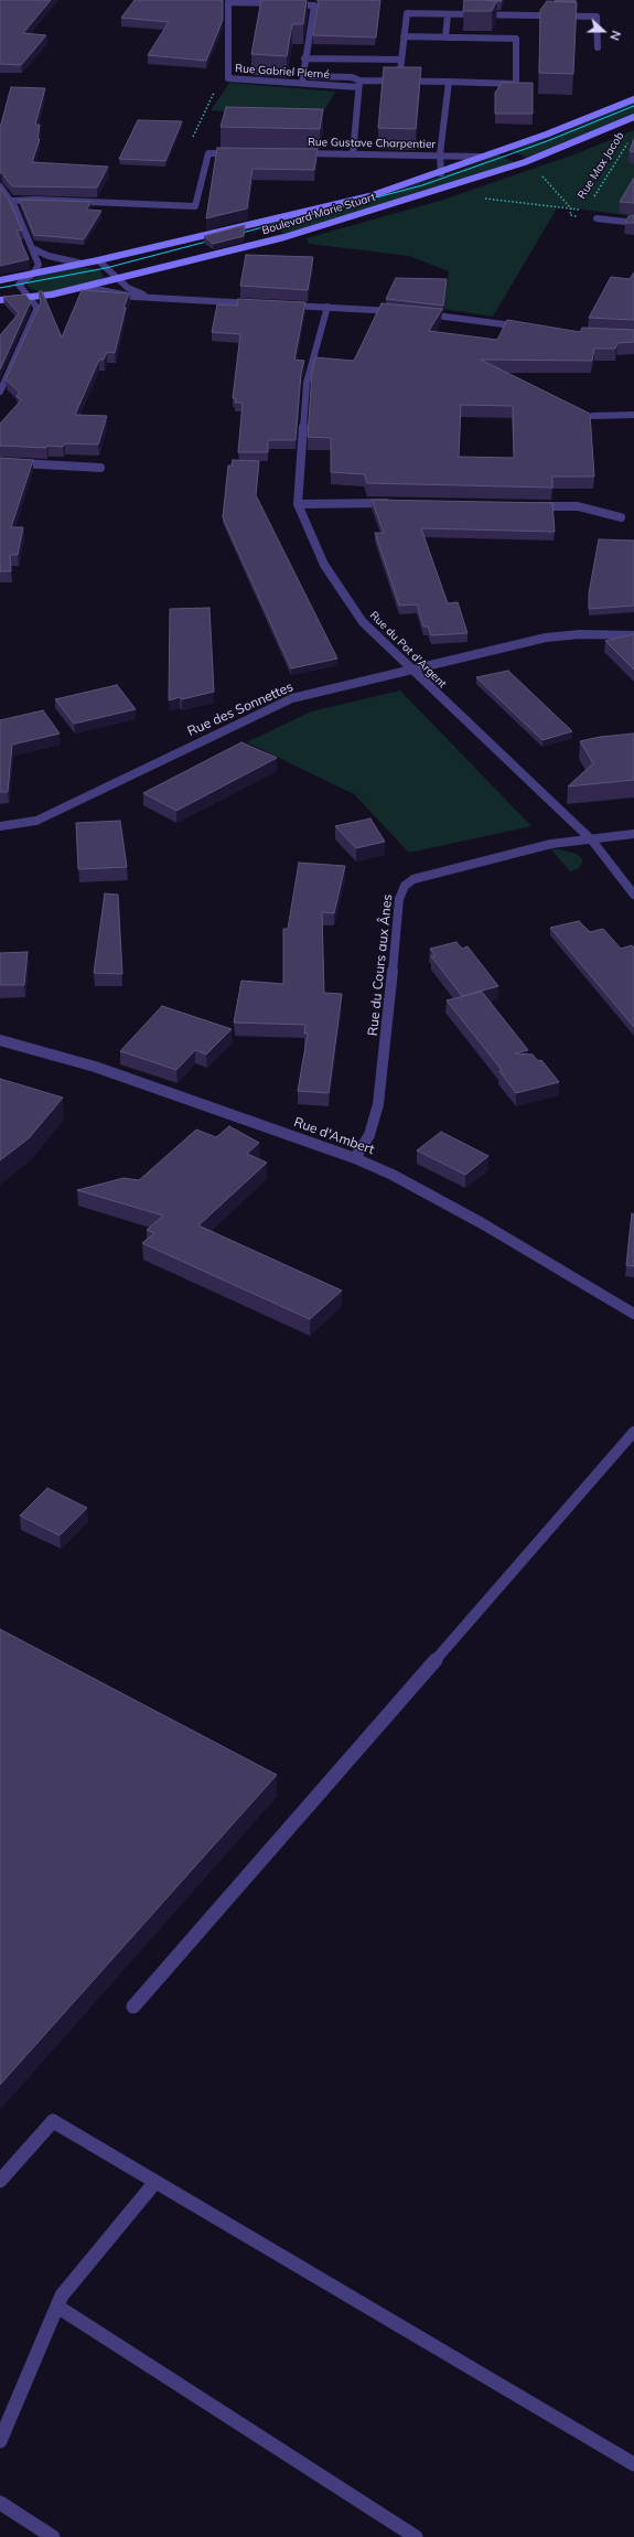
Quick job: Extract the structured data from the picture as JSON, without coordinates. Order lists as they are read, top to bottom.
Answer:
{
  "streets": {
    "main road": ["Boulevard Marie Stuart"],
    "street": [
      "Rue Gabriel Pierné",
      "Rue Gustave Charpentier",
      "Rue Max Jacob",
      "Rue du Pot d'Argent",
      "Rue des Sonnettes",
      "Rue du Cours aux Ânes",
      "Rue d'Ambert"
    ]
  },
  "crossings": [
    ["Rue Gustave Charpentier", "Boulevard Marie Stuart"],
    ["Rue du Pot d'Argent", "Rue des Sonnettes"],
    ["Rue du Pot d'Argent", "Rue du Cours aux Ânes"],
    ["Rue du Cours aux Ânes", "Rue d'Ambert"]
  ],
  "north": "right"
}
